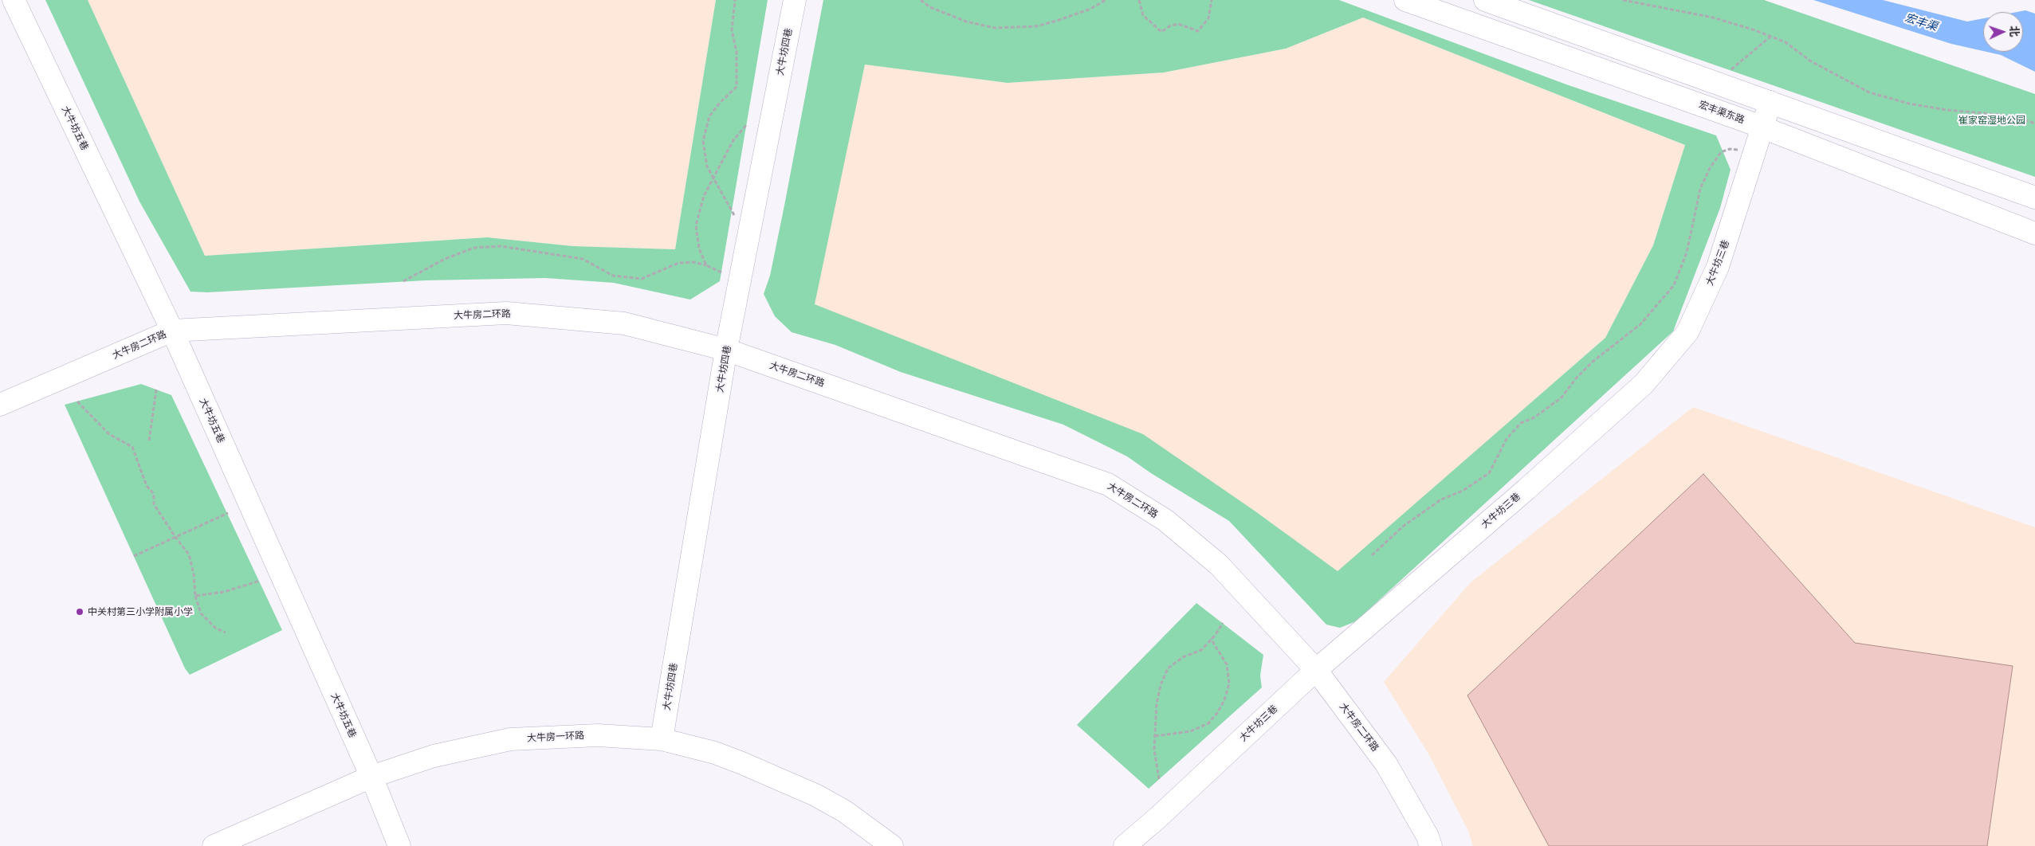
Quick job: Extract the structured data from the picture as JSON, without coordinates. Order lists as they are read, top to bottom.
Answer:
{
  "streets": {
    "street": [
      "大牛坊四巷",
      "宏丰渠东路",
      "大牛坊五巷",
      "大牛坊三巷",
      "大牛房二环路",
      "大牛房一环路"
    ]
  },
  "crossings": [
    ["大牛坊四巷", "大牛房二环路"],
    ["大牛坊四巷", "大牛房一环路"],
    ["宏丰渠东路", "大牛坊三巷"],
    ["大牛坊五巷", "大牛房二环路"],
    ["大牛坊五巷", "大牛房一环路"],
    ["大牛坊三巷", "大牛房二环路"]
  ],
  "water": ["宏丰渠"],
  "parks": ["崔家窑湿地公园"],
  "places": ["中关村第三小学附属小学"],
  "north": "right"
}
